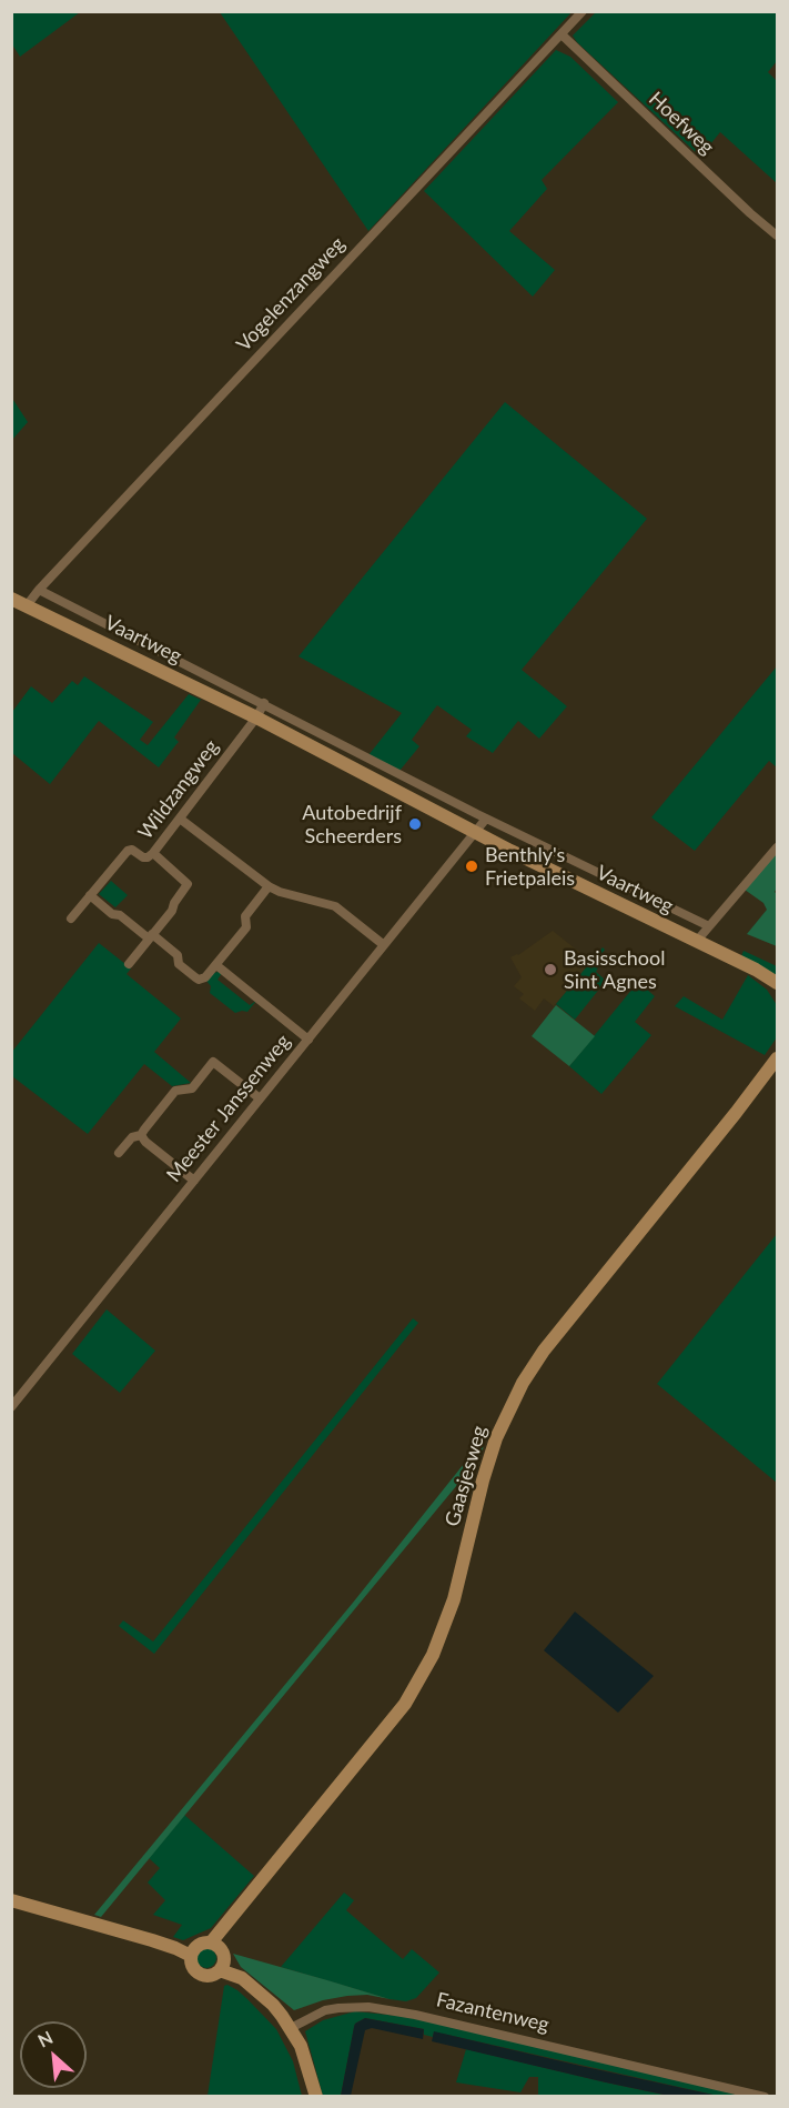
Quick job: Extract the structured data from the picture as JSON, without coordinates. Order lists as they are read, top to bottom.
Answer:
{
  "streets": {
    "main road": ["Vaartweg", "Gaasjesweg"],
    "street": [
      "Hoefweg",
      "Vogelenzangweg",
      "Wildzangweg",
      "Meester Janssenweg",
      "Fazantenweg"
    ]
  },
  "crossings": [
    ["Hoefweg", "Vogelenzangweg"],
    ["Vogelenzangweg", "Vaartweg"],
    ["Vaartweg", "Wildzangweg"],
    ["Vaartweg", "Meester Janssenweg"]
  ],
  "places": ["Autobedrijf Scheerders", "Benthly's Frietpaleis", "Basisschool Sint Agnes"],
  "north": "top left"
}
